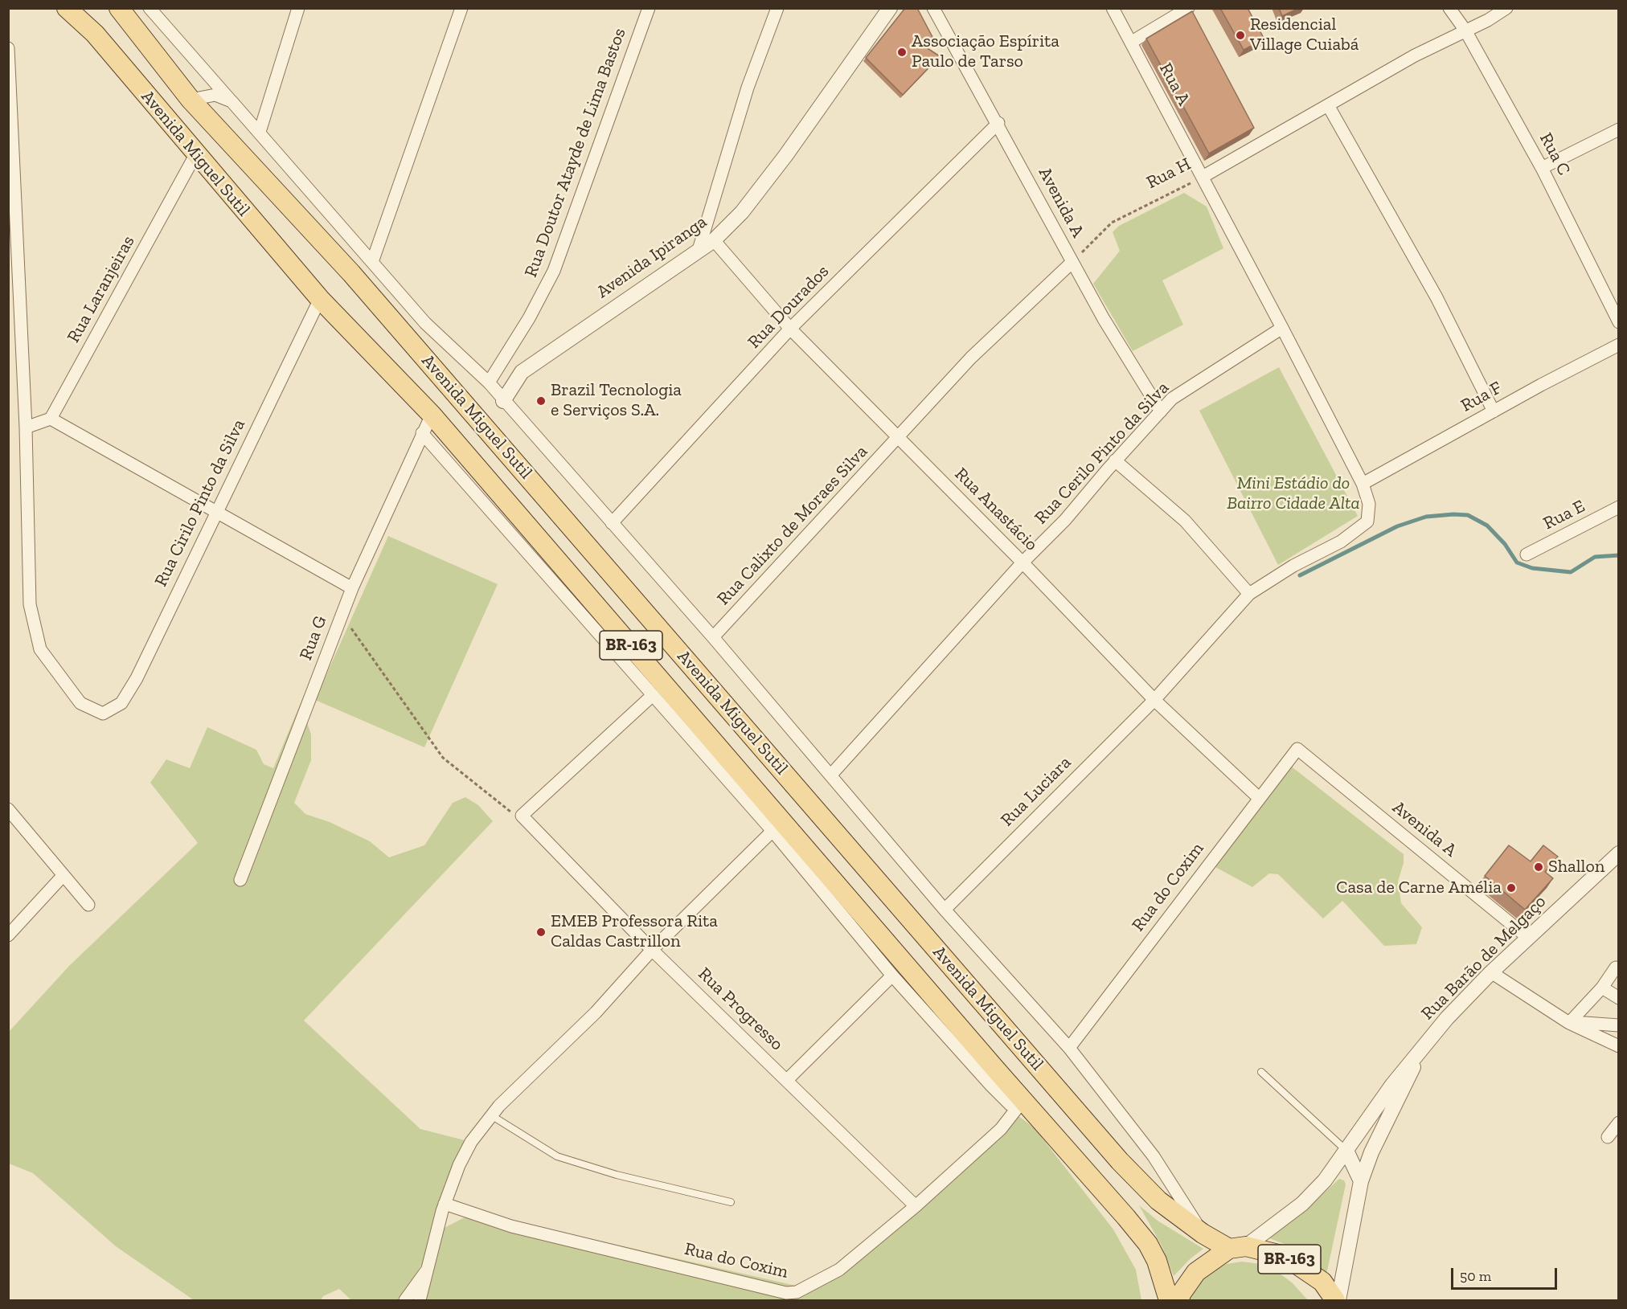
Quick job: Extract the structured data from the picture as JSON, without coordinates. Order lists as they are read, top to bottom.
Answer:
{
  "streets": {
    "main road": ["Avenida Miguel Sutil", "BR-163"],
    "street": [
      "Rua A",
      "Rua Doutor Atayde de Lima Bastos",
      "Rua C",
      "Rua H",
      "Avenida A",
      "Avenida Ipiranga",
      "Rua Laranjeiras",
      "Rua Dourados",
      "Rua F",
      "Rua Cerilo Pinto da Silva",
      "Rua Cirilo Pinto da Silva",
      "Rua Anastácio",
      "Rua E",
      "Rua Calixto de Moraes Silva",
      "Rua G",
      "Rua Luciara",
      "Rua do Coxim",
      "Rua Barão de Melgaço",
      "Rua Progresso"
    ]
  },
  "crossings": [
    ["Rua A", "Rua H"],
    ["Rua A", "Rua F"],
    ["Rua A", "Rua Cerilo Pinto da Silva"],
    ["Rua A", "Rua Luciara"],
    ["Rua Doutor Atayde de Lima Bastos", "Avenida Miguel Sutil"],
    ["Avenida Miguel Sutil", "Avenida Ipiranga"],
    ["Avenida Miguel Sutil", "Rua Laranjeiras"],
    ["Avenida Miguel Sutil", "Rua Dourados"],
    ["Avenida Miguel Sutil", "Rua Cerilo Pinto da Silva"],
    ["Avenida Miguel Sutil", "Rua Cirilo Pinto da Silva"],
    ["Avenida Miguel Sutil", "Rua Calixto de Moraes Silva"],
    ["Avenida Miguel Sutil", "Rua G"],
    ["Avenida Miguel Sutil", "BR-163"],
    ["Avenida Miguel Sutil", "Rua Luciara"],
    ["Avenida Miguel Sutil", "Rua do Coxim"],
    ["Avenida Miguel Sutil", "Rua Barão de Melgaço"],
    ["Rua C", "Rua H"],
    ["Rua H", "Avenida A"],
    ["Avenida A", "Rua Dourados"],
    ["Avenida A", "Rua Cerilo Pinto da Silva"],
    ["Avenida A", "Rua do Coxim"],
    ["Avenida A", "Rua Barão de Melgaço"],
    ["Avenida Ipiranga", "Rua Anastácio"],
    ["Rua Dourados", "Rua Anastácio"],
    ["Rua F", "Rua Luciara"],
    ["Rua Cerilo Pinto da Silva", "Rua Anastácio"],
    ["Rua Anastácio", "Rua Calixto de Moraes Silva"],
    ["Rua Anastácio", "Rua Luciara"],
    ["Rua Anastácio", "Rua do Coxim"],
    ["BR-163", "Rua Barão de Melgaço"],
    ["Rua do Coxim", "Rua Progresso"]
  ],
  "parks": ["Mini Estádio do Bairro Cidade Alta"],
  "places": [
    "Residencial Village Cuiabá",
    "Associação Espírita Paulo de Tarso",
    "Brazil Tecnologia e Serviços S.A.",
    "Shallon",
    "Casa de Carne Amélia",
    "EMEB Professora Rita Caldas Castrillon"
  ],
  "scale_bar": "50 m"
}
